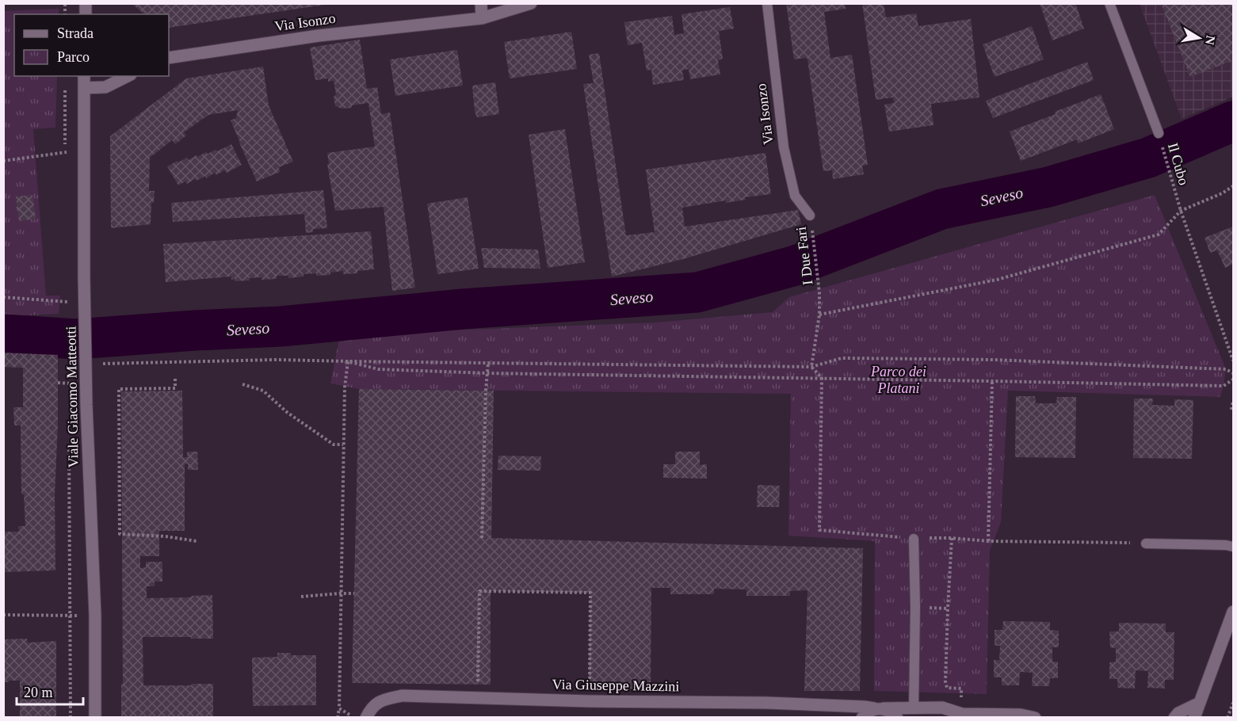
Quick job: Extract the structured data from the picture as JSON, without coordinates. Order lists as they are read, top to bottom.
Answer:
{
  "streets": {
    "street": ["Via Isonzo", "Viale Giacomo Matteotti", "Via Giuseppe Mazzini"],
    "path": ["Il Cubo", "I Due Fari"]
  },
  "crossings": [
    ["Via Isonzo", "I Due Fari"]
  ],
  "water": ["Seveso"],
  "parks": ["Parco dei Platani"],
  "legend": ["Strada", "Parco"],
  "scale_bar": "20 m",
  "north": "right"
}
